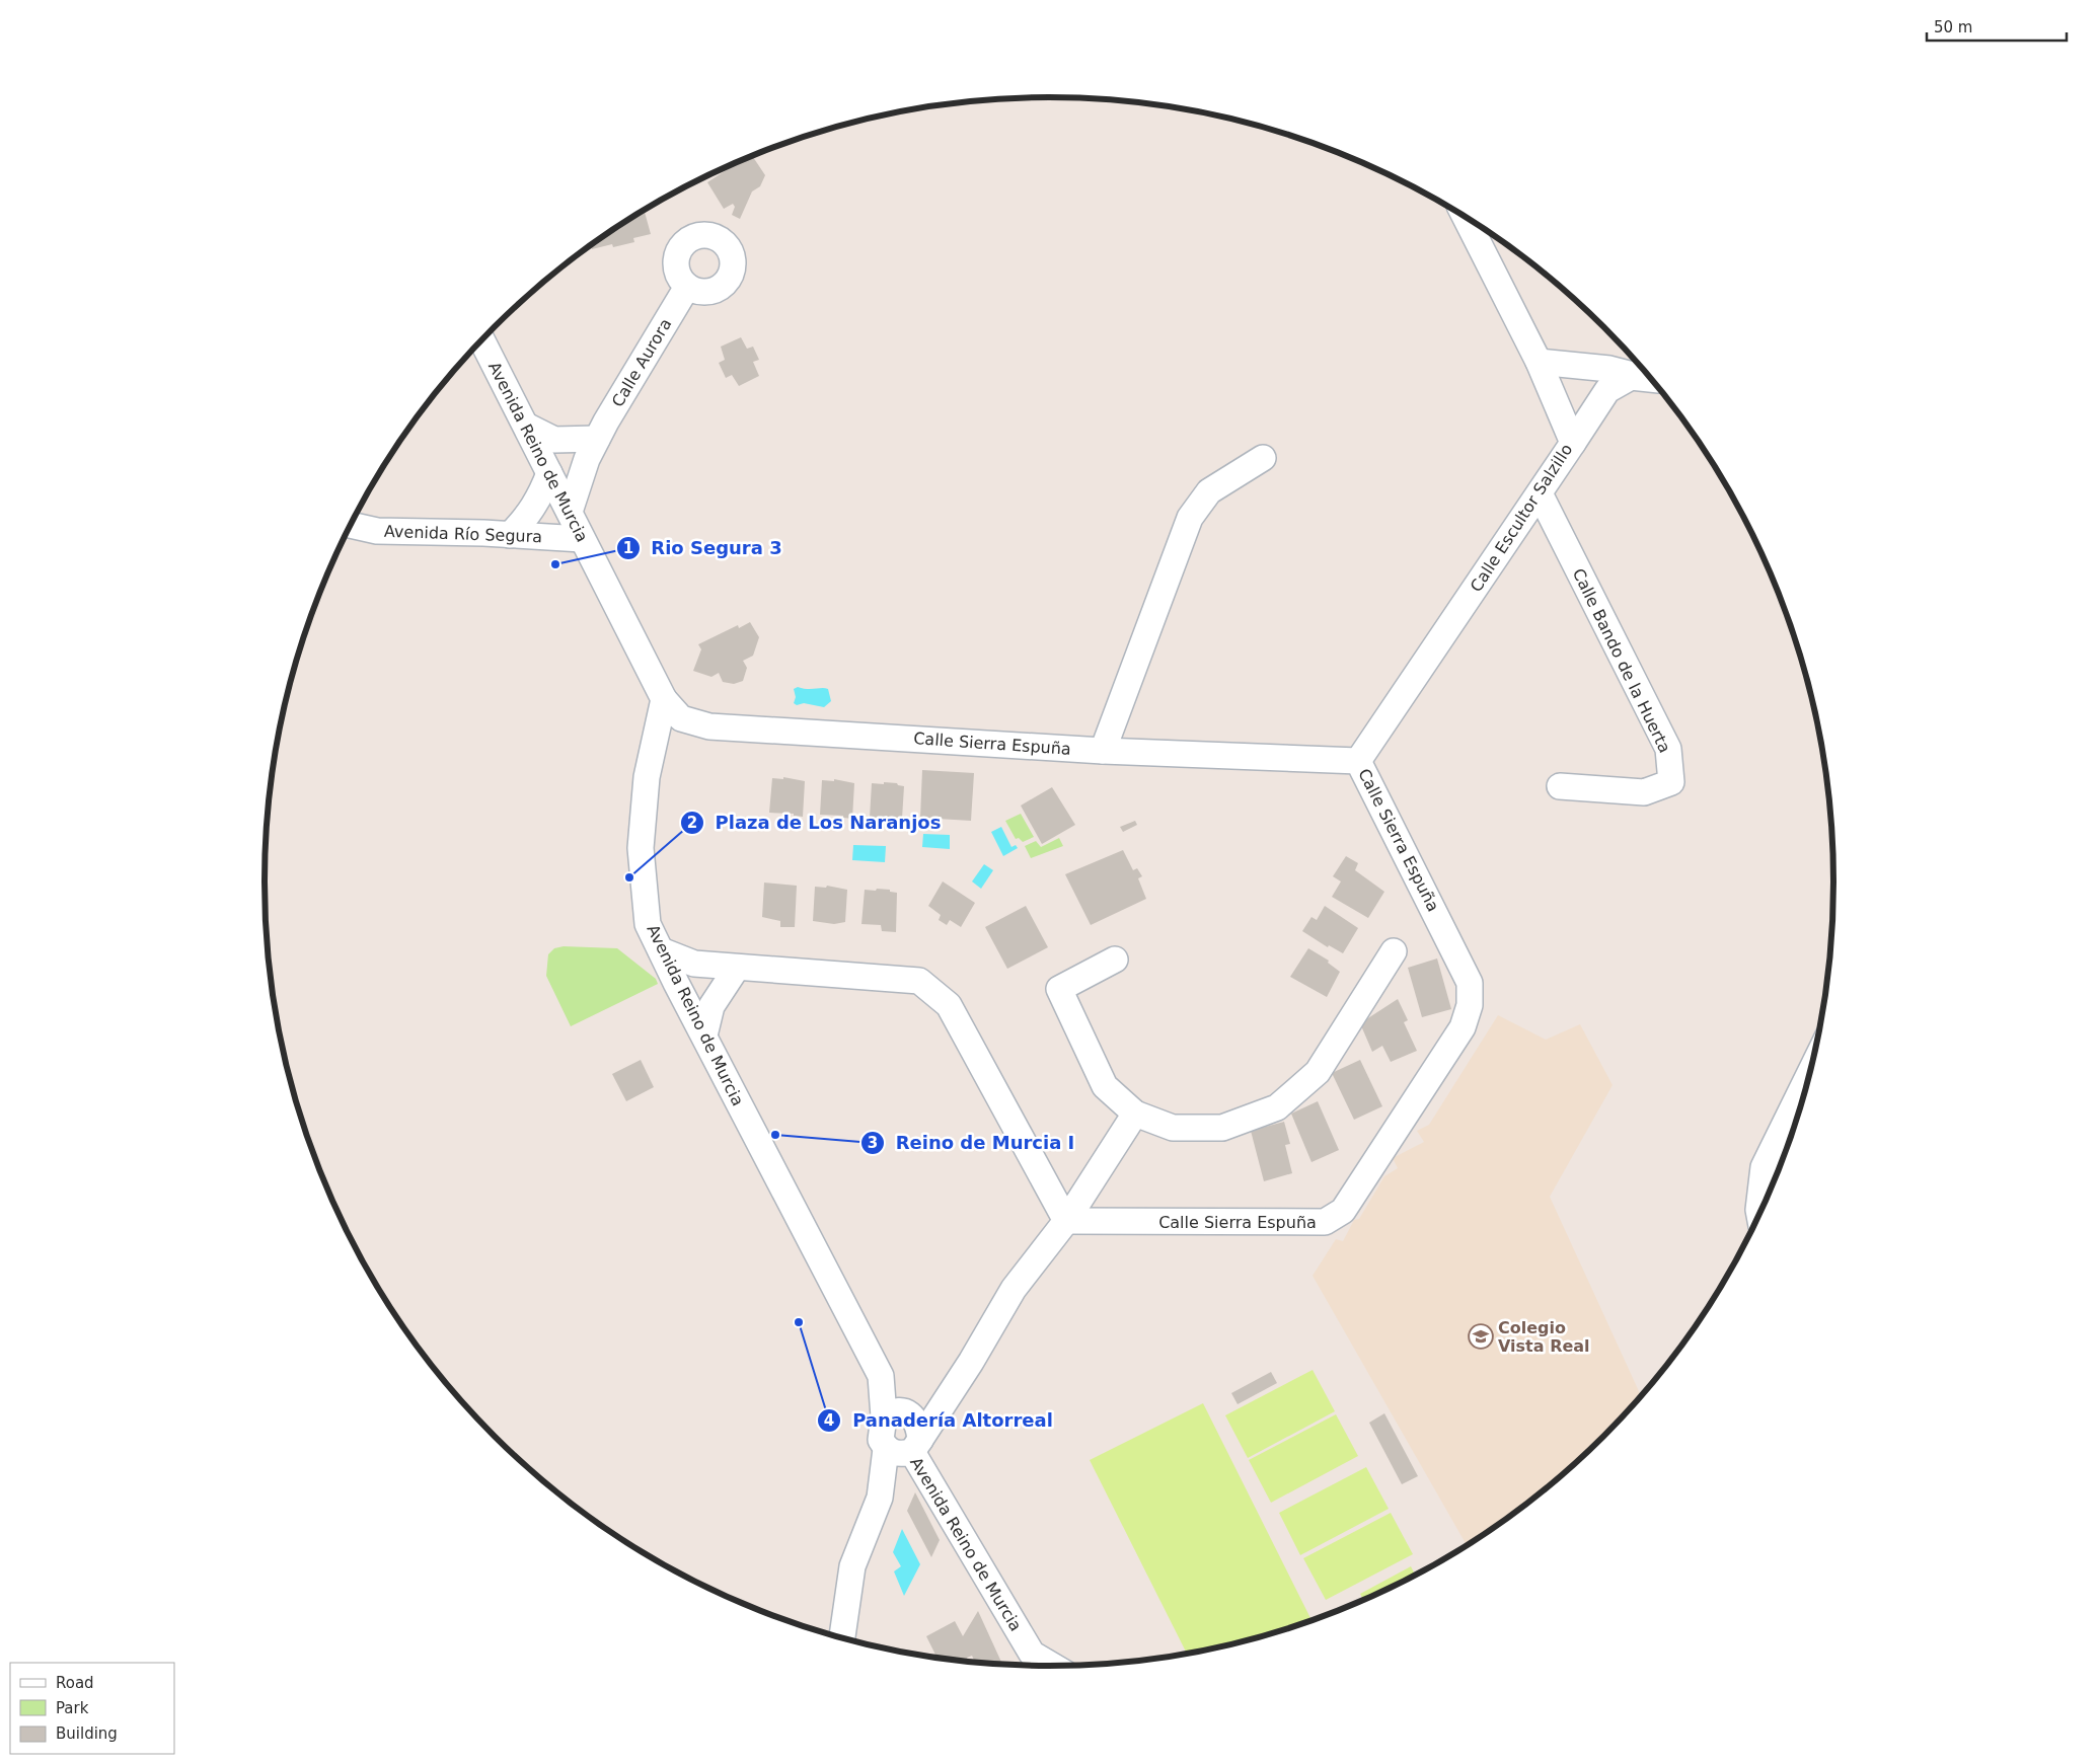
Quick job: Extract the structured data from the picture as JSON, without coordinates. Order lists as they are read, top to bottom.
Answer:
{
  "streets": {
    "street": [
      "Calle Aurora",
      "Avenida Reino de Murcia",
      "Calle Escultor Salzillo",
      "Avenida Río Segura",
      "Calle Bando de la Huerta",
      "Calle Sierra Espuña"
    ]
  },
  "crossings": [
    ["Calle Aurora", "Avenida Reino de Murcia"],
    ["Avenida Reino de Murcia", "Avenida Río Segura"],
    ["Avenida Reino de Murcia", "Calle Sierra Espuña"],
    ["Calle Escultor Salzillo", "Calle Bando de la Huerta"],
    ["Calle Escultor Salzillo", "Calle Sierra Espuña"]
  ],
  "places": {
    "other": [
      "Rio Segura 3",
      "Plaza de Los Naranjos",
      "Reino de Murcia I",
      "Panadería Altorreal"
    ],
    "school or university": ["Colegio Vista Real"]
  },
  "legend": ["Road", "Park", "Building"],
  "scale_bar": "50 m"
}
